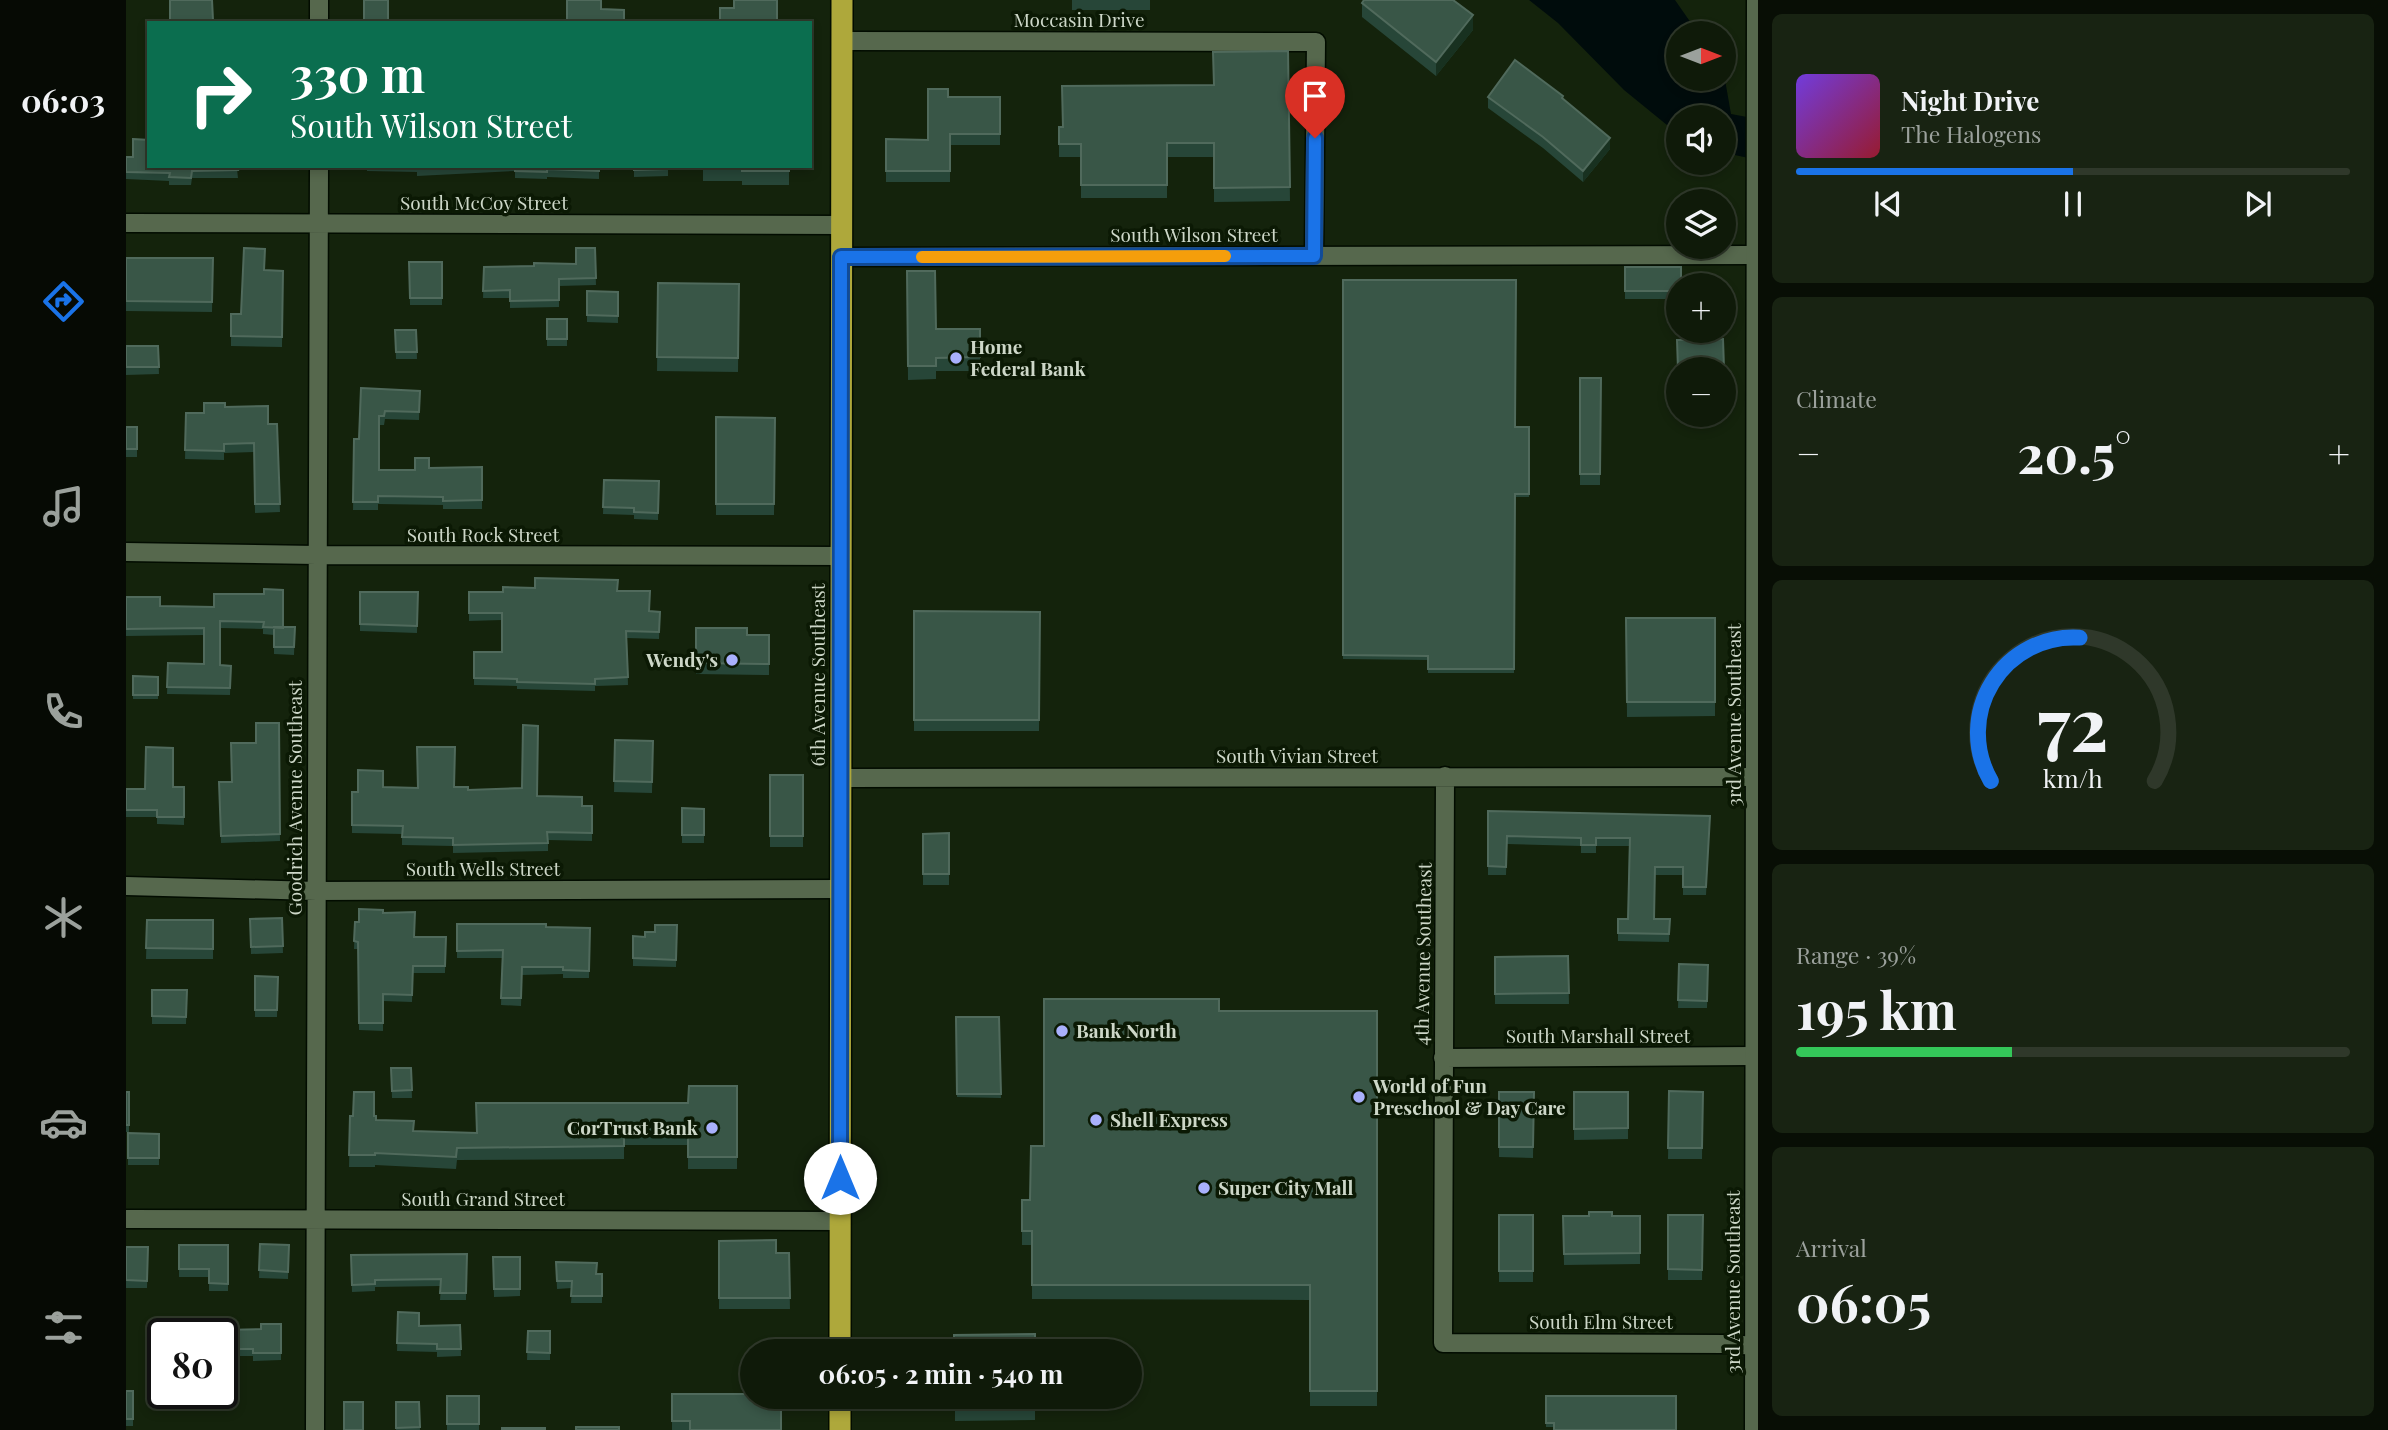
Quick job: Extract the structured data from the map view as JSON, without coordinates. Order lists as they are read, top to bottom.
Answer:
{
  "streets": {
    "highway": ["6th Avenue Southeast"],
    "street": [
      "Moccasin Drive",
      "South McCoy Street",
      "South Wilson Street",
      "South Rock Street",
      "3rd Avenue Southeast",
      "South Vivian Street",
      "Goodrich Avenue Southeast",
      "South Wells Street",
      "4th Avenue Southeast",
      "South Marshall Street",
      "South Grand Street",
      "South Elm Street"
    ]
  },
  "crossings": [
    ["Moccasin Drive", "South Wilson Street"],
    ["Moccasin Drive", "6th Avenue Southeast"],
    ["South McCoy Street", "6th Avenue Southeast"],
    ["South McCoy Street", "Goodrich Avenue Southeast"],
    ["South Wilson Street", "6th Avenue Southeast"],
    ["South Wilson Street", "3rd Avenue Southeast"],
    ["South Rock Street", "6th Avenue Southeast"],
    ["South Rock Street", "Goodrich Avenue Southeast"],
    ["6th Avenue Southeast", "South Vivian Street"],
    ["6th Avenue Southeast", "South Wells Street"],
    ["6th Avenue Southeast", "South Grand Street"],
    ["3rd Avenue Southeast", "South Vivian Street"],
    ["3rd Avenue Southeast", "South Marshall Street"],
    ["3rd Avenue Southeast", "South Elm Street"],
    ["South Vivian Street", "4th Avenue Southeast"],
    ["Goodrich Avenue Southeast", "South Wells Street"],
    ["Goodrich Avenue Southeast", "South Grand Street"],
    ["4th Avenue Southeast", "South Marshall Street"],
    ["4th Avenue Southeast", "South Elm Street"]
  ],
  "places": [
    "Home Federal Bank",
    "Wendy's",
    "Bank North",
    "World of Fun Preschool & Day Care",
    "Shell Express",
    "CorTrust Bank",
    "Super City Mall"
  ],
  "north": "right",
  "page": {
    "tabs": "06:03",
    "map_buttons": ["+", "−"],
    "turn": ["330 m", "South Wilson Street"],
    "song": ["Night Drive", "The Halogens"],
    "tile": [
      "Climate",
      ["Range · 39%", "195 km"],
      ["Arrival", "06:05"]
    ],
    "heat": ["−", "20.5°", "+"],
    "limit": "80",
    "trip": "06:05 · 2 min · 540 m",
    "gauge": ["72", "km/h"]
  }
}
